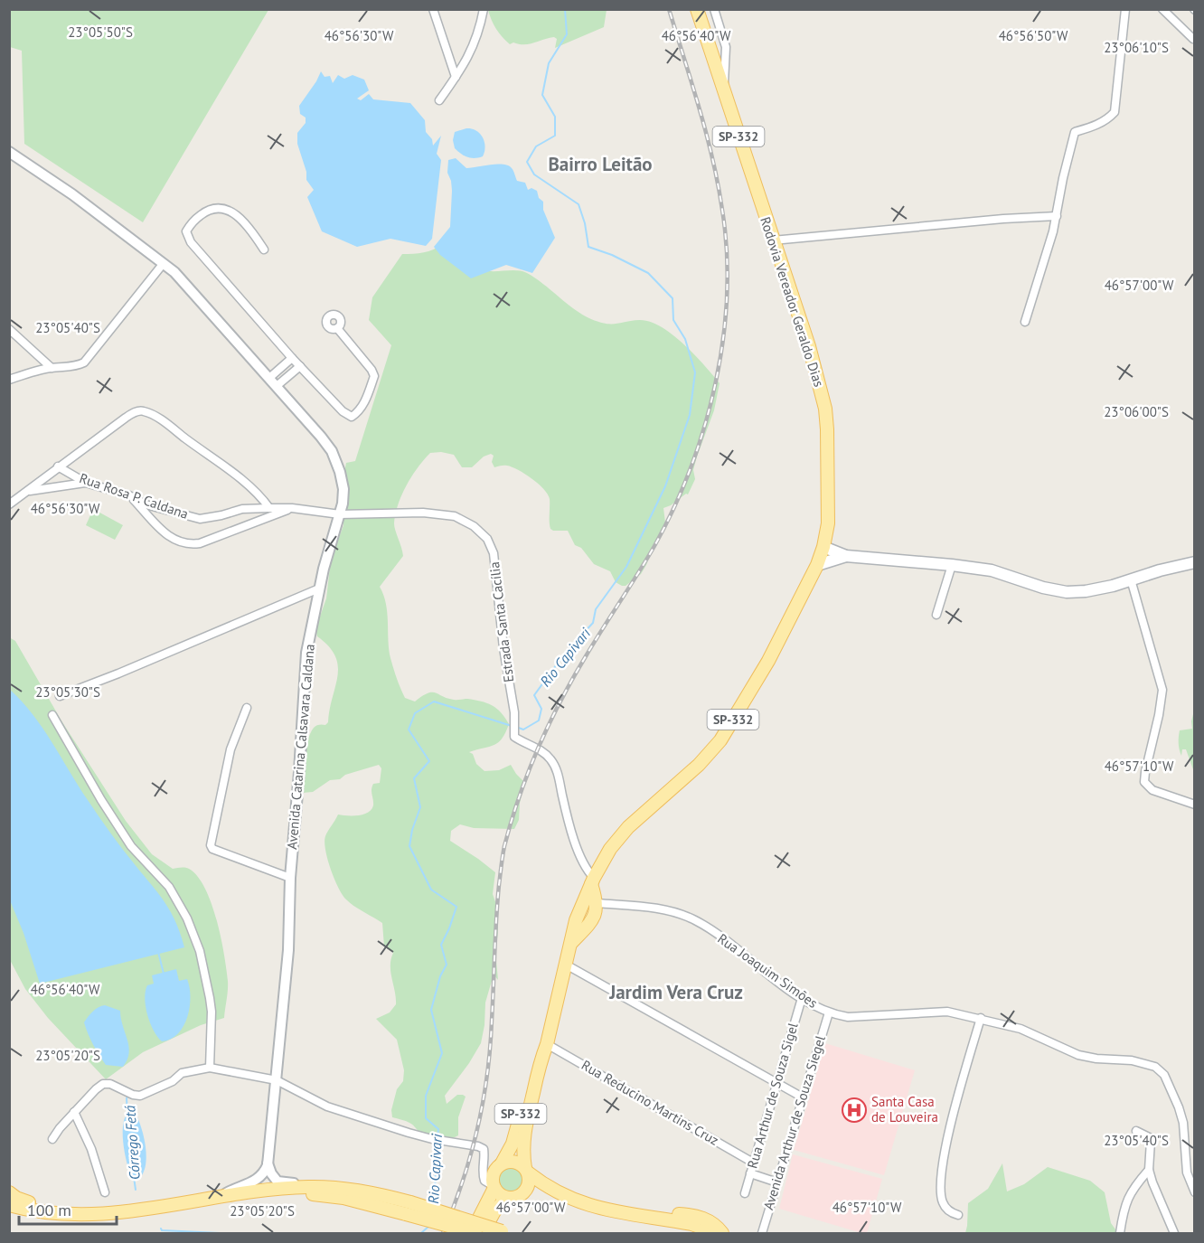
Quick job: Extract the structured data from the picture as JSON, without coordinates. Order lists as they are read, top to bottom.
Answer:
{
  "streets": {
    "main road": ["SP-332", "Rodovia Vereador Geraldo Dias"],
    "street": [
      "Rua Rosa P. Caldana",
      "Estrada Santa Cacília",
      "Avenida Catarina Calsavara Caldana",
      "Rua Joaquim Simões",
      "Rua Arthur de Souza Sigel",
      "Rua Reducino Martins Cruz",
      "Avenida Arthur de Souza Siegel"
    ]
  },
  "crossings": [
    ["SP-332", "Rodovia Vereador Geraldo Dias"],
    ["Rodovia Vereador Geraldo Dias", "Estrada Santa Cacília"],
    ["Rodovia Vereador Geraldo Dias", "Rua Joaquim Simões"],
    ["Rodovia Vereador Geraldo Dias", "Rua Reducino Martins Cruz"],
    ["Rua Rosa P. Caldana", "Estrada Santa Cacília"],
    ["Rua Rosa P. Caldana", "Avenida Catarina Calsavara Caldana"],
    ["Estrada Santa Cacília", "Avenida Catarina Calsavara Caldana"],
    ["Rua Joaquim Simões", "Rua Arthur de Souza Sigel"],
    ["Rua Joaquim Simões", "Avenida Arthur de Souza Siegel"],
    ["Rua Arthur de Souza Sigel", "Rua Reducino Martins Cruz"]
  ],
  "districts": ["Bairro Leitão", "Jardim Vera Cruz"],
  "water": ["Rio Capivari", "Córrego Fetá"],
  "places": {
    "hospital": ["Santa Casa de Louveira"]
  },
  "scale_bar": "100 m",
  "coordinates": [
    "23°05'50\"S",
    "46°56'30\"W",
    "46°56'40\"W",
    "46°56'50\"W",
    "23°06'10\"S",
    "46°57'00\"W",
    "23°05'40\"S",
    "23°06'00\"S",
    "23°05'30\"S",
    "46°57'10\"W",
    "23°05'20\"S"
  ]
}
